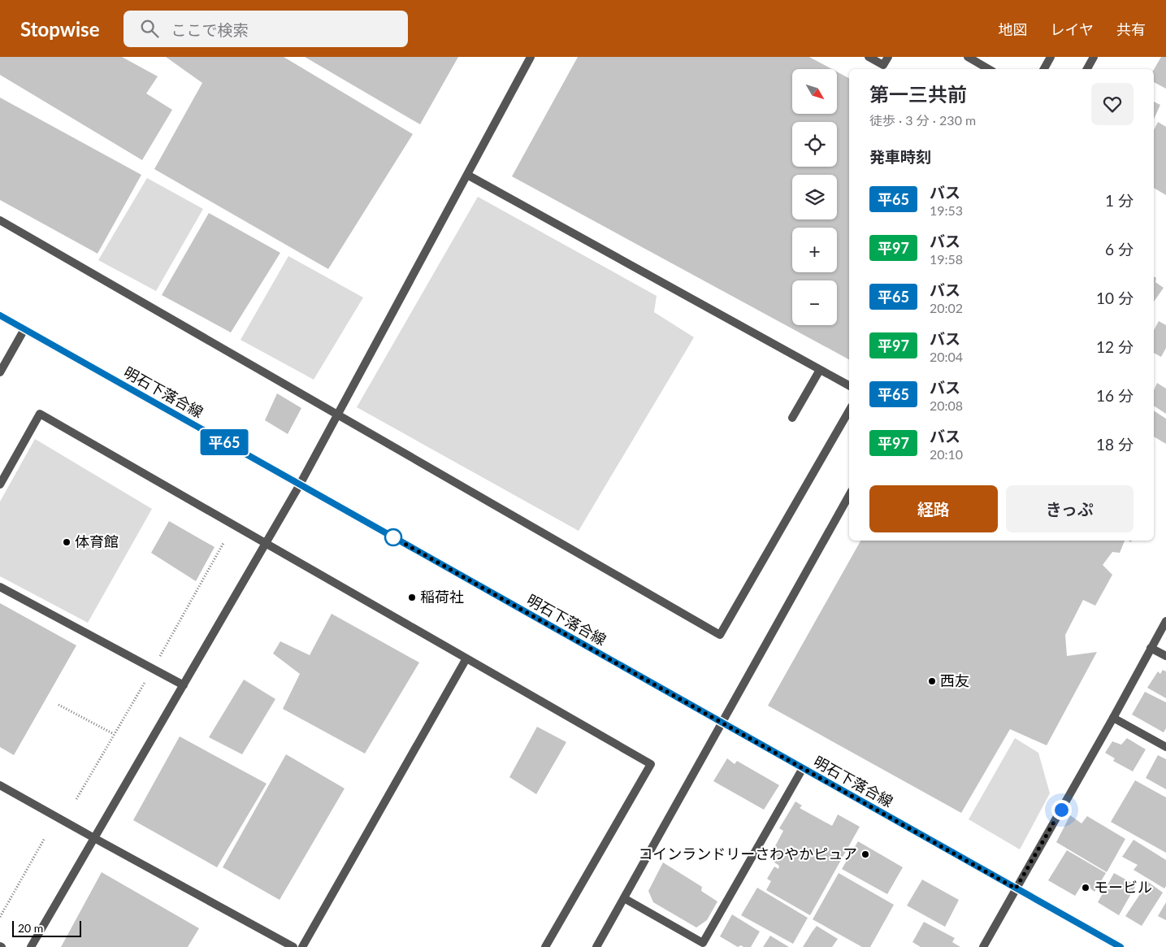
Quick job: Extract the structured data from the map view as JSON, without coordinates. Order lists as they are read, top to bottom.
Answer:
{
  "streets": {
    "main road": ["明石下落合線"]
  },
  "places": [
    "体育館",
    "稲荷社",
    "西友",
    "コインランドリーさわやかピュア",
    "モービル"
  ],
  "lines": ["bus line 平65"],
  "scale_bar": "20 m",
  "north": "bottom right",
  "page": {
    "header": "Stopwise",
    "search": "ここで検索",
    "nav": ["地図", "レイヤ", "共有"],
    "on_map": "平65",
    "map_buttons": ["+", "−"],
    "heading": [
      ["第一三共前", "徒歩 · 3 分 · 230 m"],
      "発車時刻"
    ],
    "list": [
      {
        "mark": "平65",
        "name": "バス",
        "note": "19:53",
        "value": "1 分"
      },
      {
        "mark": "平97",
        "name": "バス",
        "note": "19:58",
        "value": "6 分"
      },
      {
        "mark": "平65",
        "name": "バス",
        "note": "20:02",
        "value": "10 分"
      },
      {
        "mark": "平97",
        "name": "バス",
        "note": "20:04",
        "value": "12 分"
      },
      {
        "mark": "平65",
        "name": "バス",
        "note": "20:08",
        "value": "16 分"
      },
      {
        "mark": "平97",
        "name": "バス",
        "note": "20:10",
        "value": "18 分"
      }
    ],
    "buttons": ["経路", "きっぷ"],
    "scale": "20 m"
  }
}
